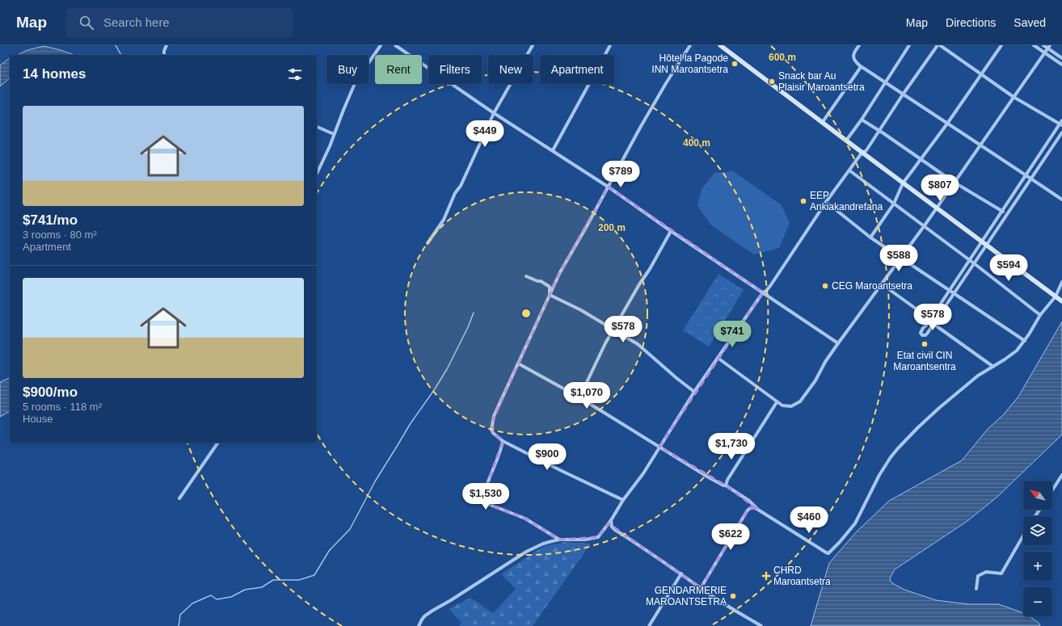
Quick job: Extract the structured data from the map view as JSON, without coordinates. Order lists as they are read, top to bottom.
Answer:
{
  "places": {
    "other": [
      "Hôtel la Pagode INN Maroantsetra",
      "Snack bar Au Plaisir Maroantsetra",
      "EEP Ankiakandrefana",
      "CEG Maroantsetra",
      "Etat civil CIN Maroantsentra",
      "GENDARMERIE MAROANTSETRA"
    ],
    "health": ["CHRD Maroantsetra"]
  },
  "north": "top left",
  "page": {
    "header": "Map",
    "search": "Search here",
    "nav": ["Map", "Directions", "Saved"],
    "chip": [
      "Buy",
      "Rent",
      "Filters",
      "New",
      "Apartment"
    ],
    "heading": "14 homes",
    "list": [
      {
        "name": "$741/mo",
        "note": "3 rooms · 80 m² · Apartment"
      },
      {
        "name": "$900/mo",
        "note": "5 rooms · 118 m² · House"
      }
    ],
    "price": [
      "$449",
      "$789",
      "$807",
      "$588",
      "$594",
      "$578",
      "$578",
      "$741",
      "$1,070",
      "$1,730",
      "$900",
      "$1,530",
      "$460",
      "$622"
    ],
    "map_buttons": ["+", "−"]
  },
  "rings": ["600 m", "400 m", "200 m"]
}
